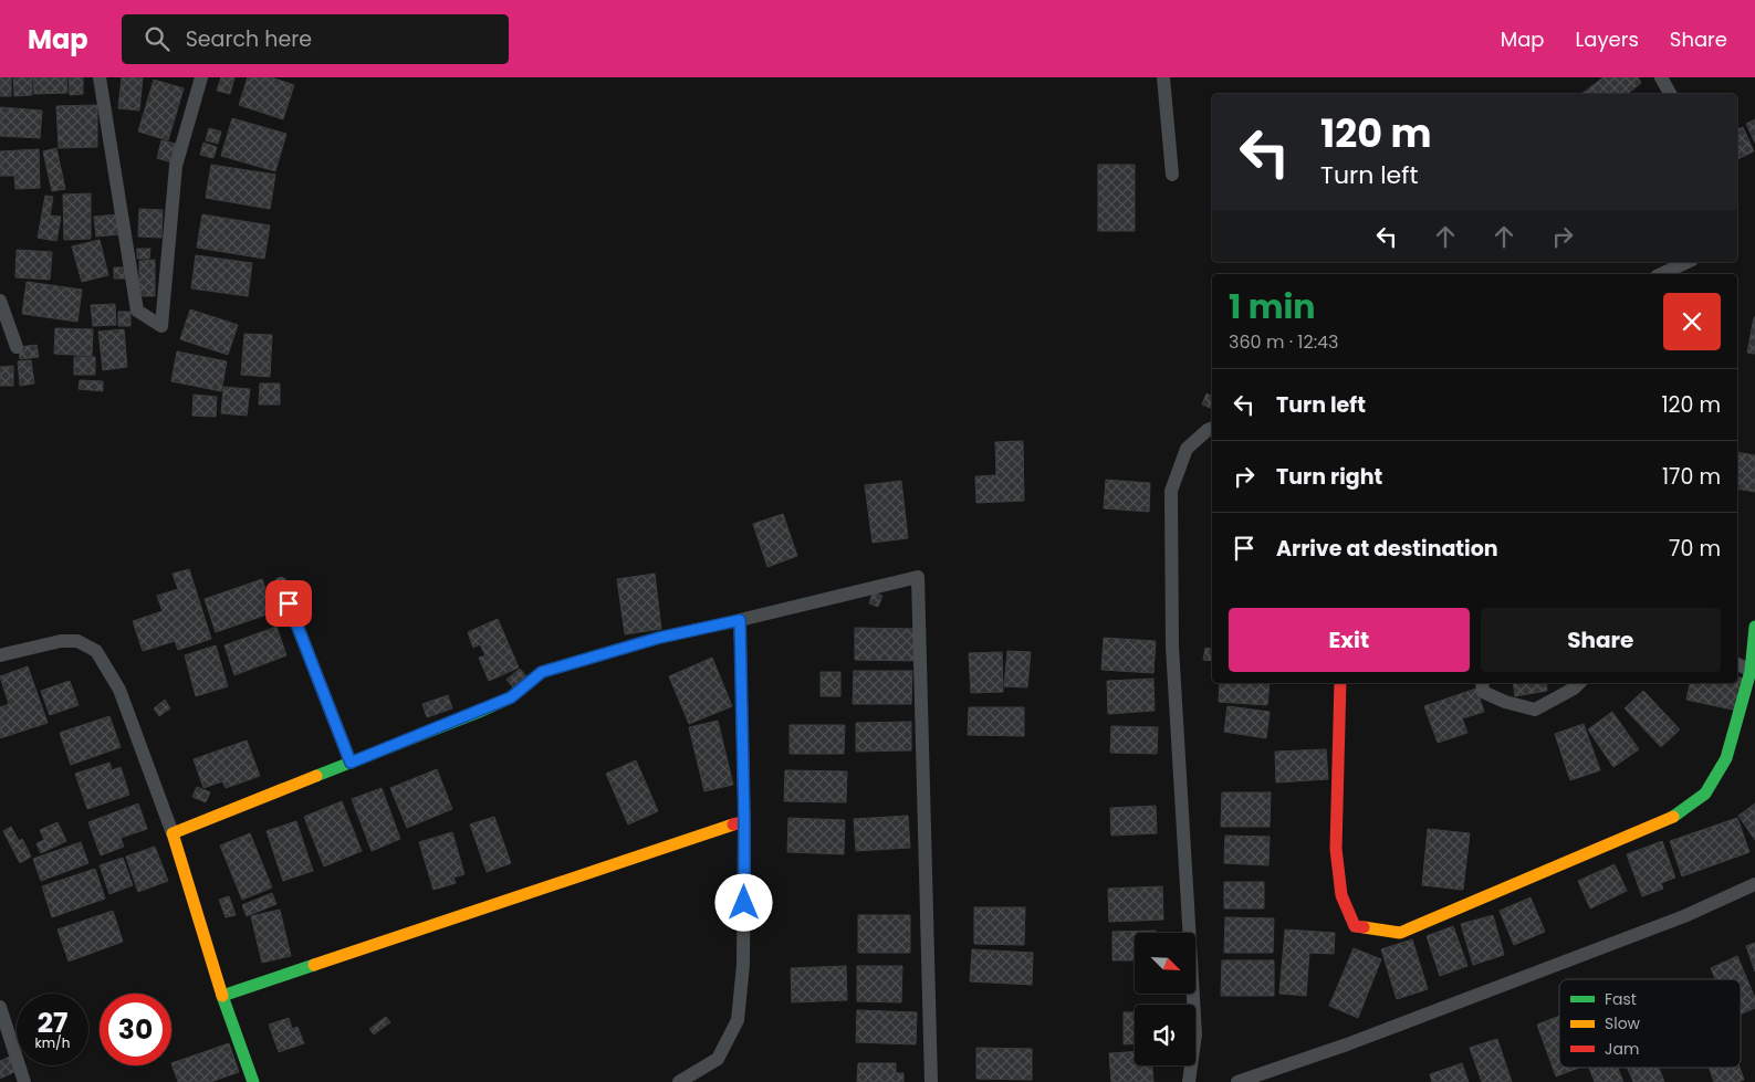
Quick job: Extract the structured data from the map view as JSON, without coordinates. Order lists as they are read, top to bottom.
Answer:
{
  "legend": ["Fast", "Slow", "Jam"],
  "north": "bottom right",
  "page": {
    "header": "Map",
    "search": "Search here",
    "nav": ["Map", "Layers", "Share"],
    "turn": ["120 m", "Turn left"],
    "heading": ["1 min", "360 m · 12:43"],
    "list": [
      {
        "name": "Turn left",
        "value": "120 m"
      },
      {
        "name": "Turn right",
        "value": "170 m"
      },
      {
        "name": "Arrive at destination",
        "value": "70 m"
      }
    ],
    "buttons": ["Exit", "Share"],
    "speed": "27 km/h",
    "limit": "30"
  }
}
